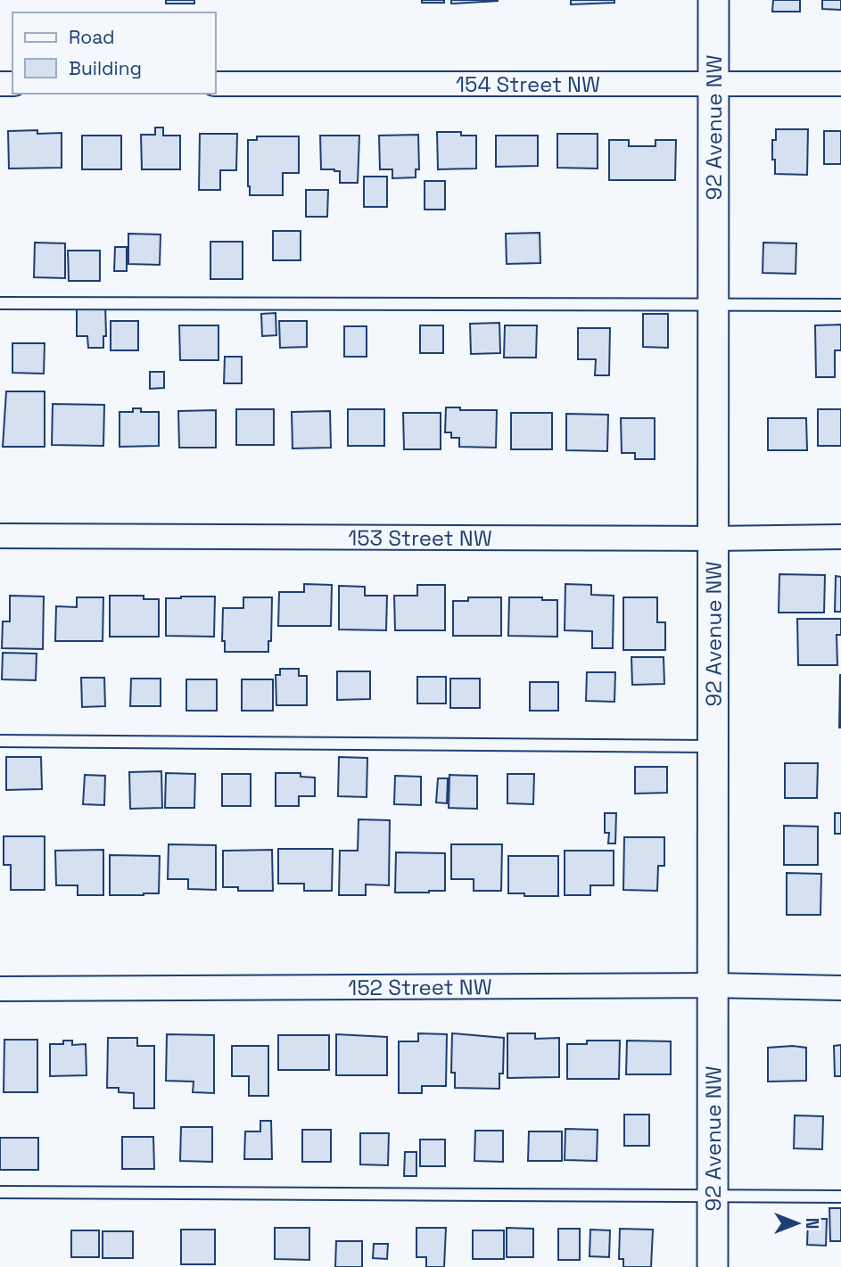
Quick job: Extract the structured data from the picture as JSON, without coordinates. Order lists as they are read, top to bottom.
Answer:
{
  "streets": {
    "street": [
      "154 Street NW",
      "92 Avenue NW",
      "153 Street NW",
      "152 Street NW"
    ]
  },
  "crossings": [
    ["154 Street NW", "92 Avenue NW"],
    ["92 Avenue NW", "153 Street NW"],
    ["92 Avenue NW", "152 Street NW"]
  ],
  "legend": ["Road", "Building"],
  "north": "right"
}
